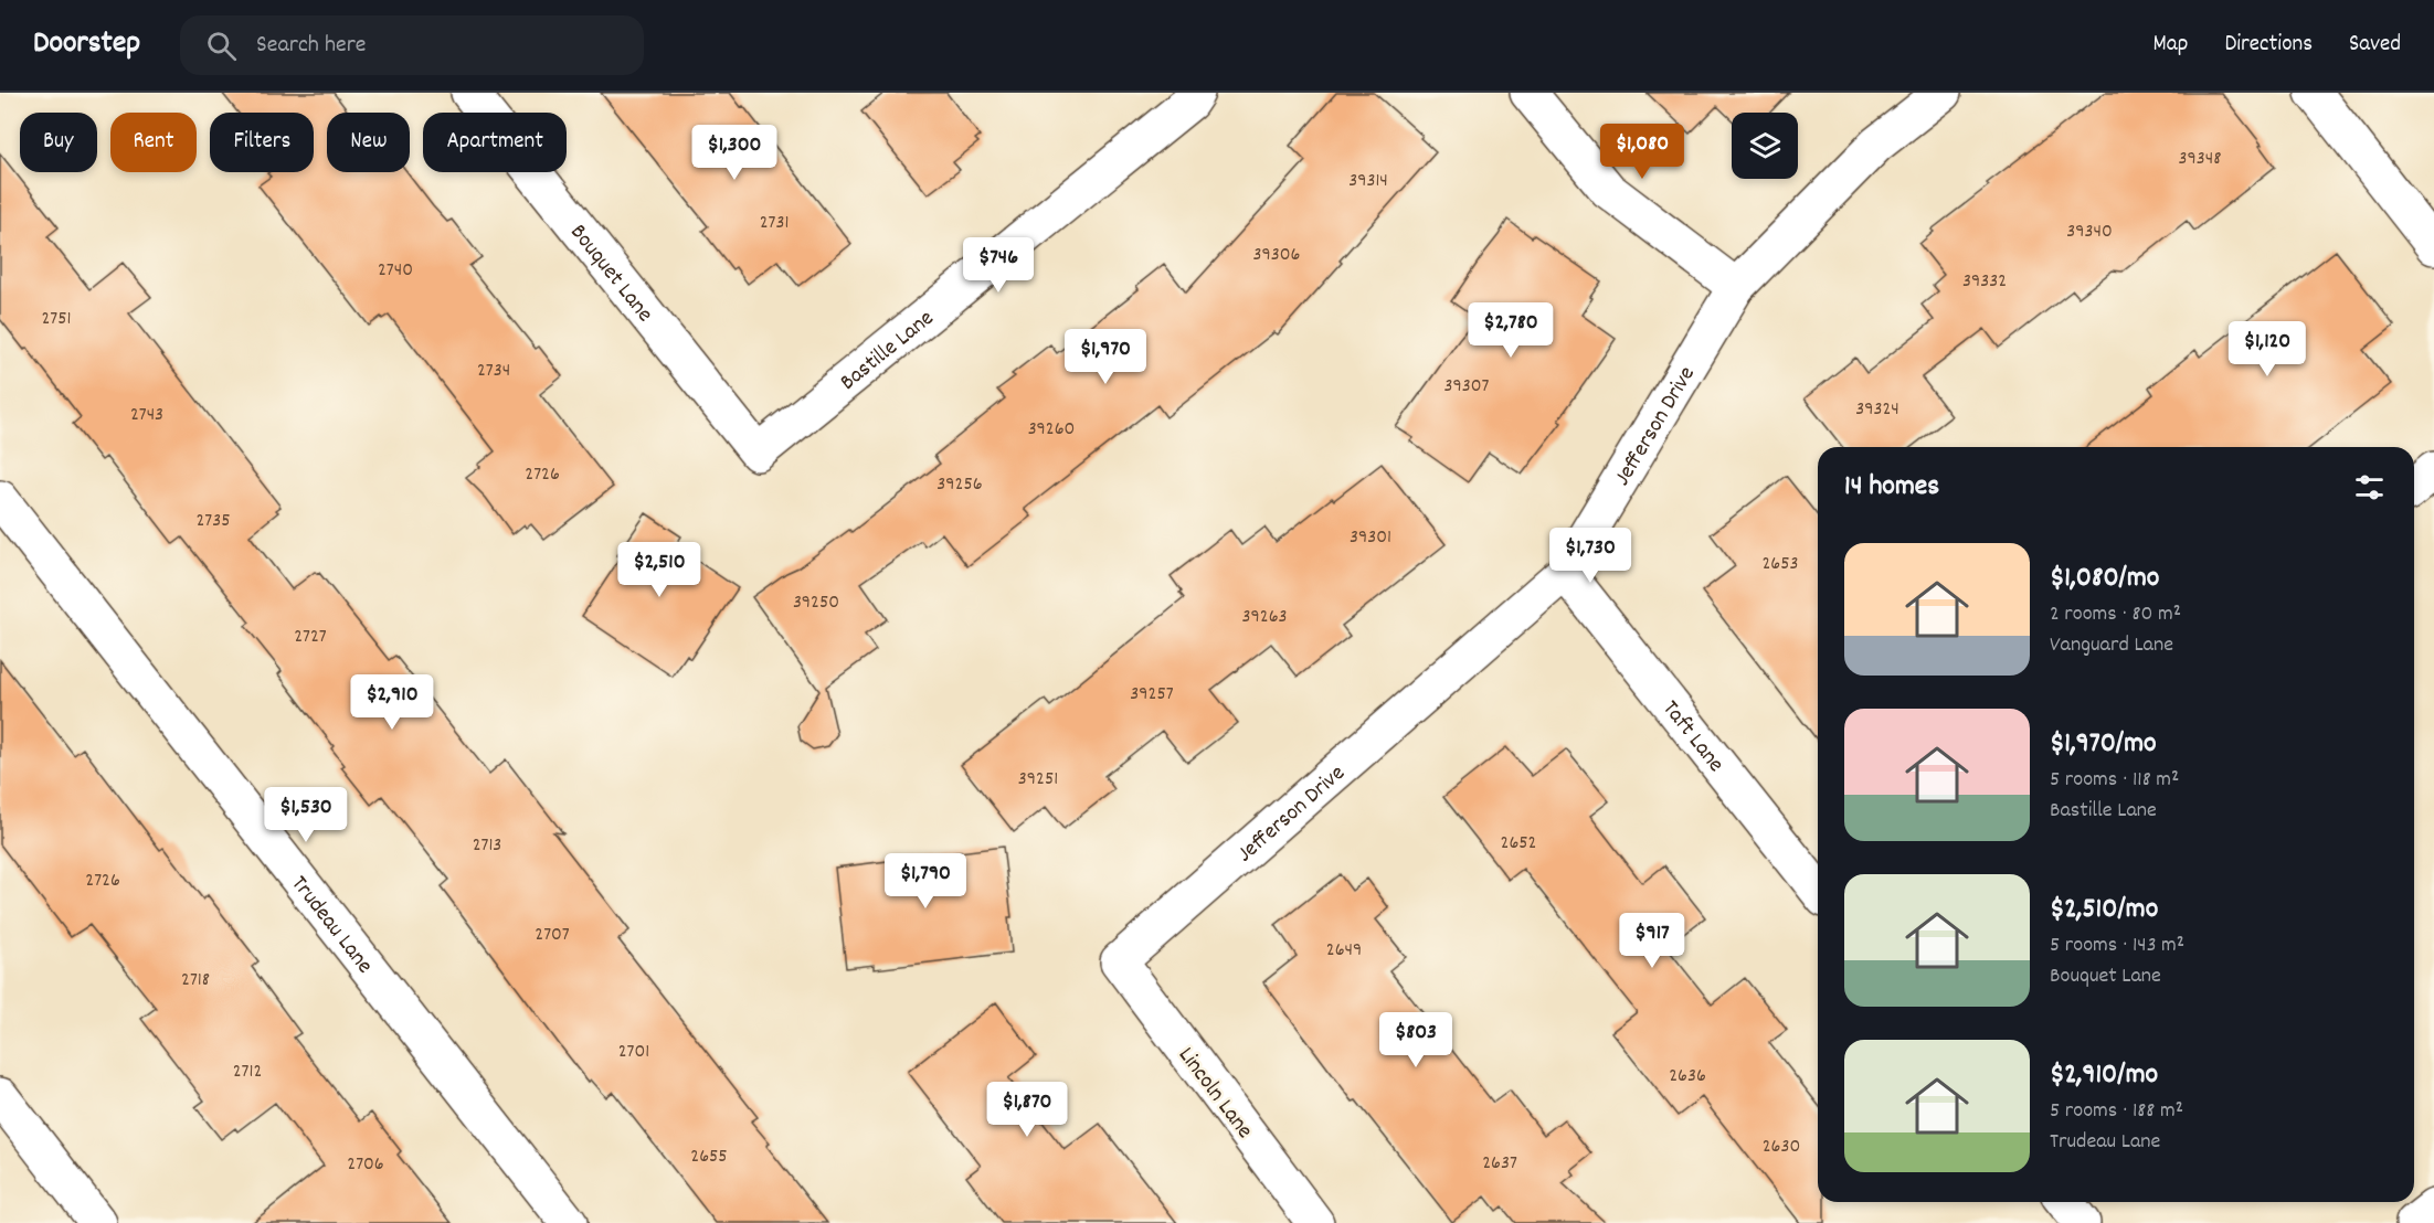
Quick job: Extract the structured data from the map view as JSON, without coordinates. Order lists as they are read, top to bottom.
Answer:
{
  "streets": {
    "street": [
      "Bouquet Lane",
      "Bastille Lane",
      "Jefferson Drive",
      "Taft Lane",
      "Trudeau Lane",
      "Lincoln Lane"
    ]
  },
  "crossings": [
    ["Bouquet Lane", "Bastille Lane"],
    ["Jefferson Drive", "Taft Lane"],
    ["Jefferson Drive", "Lincoln Lane"]
  ],
  "house_numbers": [
    "39348",
    "39314",
    "2731",
    "39340",
    "39306",
    "2740",
    "39332",
    "2751",
    "2734",
    "39307",
    "39324",
    "2743",
    "39260",
    "2726",
    "39256",
    "2735",
    "39301",
    "2653",
    "39250",
    "39263",
    "2727",
    "39257",
    "39251",
    "2652",
    "2713",
    "2726",
    "2707",
    "2649",
    "2718",
    "2701",
    "2712",
    "2636",
    "2630",
    "2655",
    "2637",
    "2706"
  ],
  "page": {
    "header": "Doorstep",
    "search": "Search here",
    "nav": ["Map", "Directions", "Saved"],
    "chip": [
      "Buy",
      "Rent",
      "Filters",
      "New",
      "Apartment"
    ],
    "price": [
      "$1,080",
      "$1,300",
      "$746",
      "$2,780",
      "$1,120",
      "$1,970",
      "$1,730",
      "$2,510",
      "$2,910",
      "$1,530",
      "$1,790",
      "$917",
      "$803",
      "$1,870"
    ],
    "heading": "14 homes",
    "list": [
      {
        "name": "$1,080/mo",
        "note": "2 rooms · 80 m² · Vanguard Lane"
      },
      {
        "name": "$1,970/mo",
        "note": "5 rooms · 118 m² · Bastille Lane"
      },
      {
        "name": "$2,510/mo",
        "note": "5 rooms · 143 m² · Bouquet Lane"
      },
      {
        "name": "$2,910/mo",
        "note": "5 rooms · 188 m² · Trudeau Lane"
      }
    ]
  }
}
